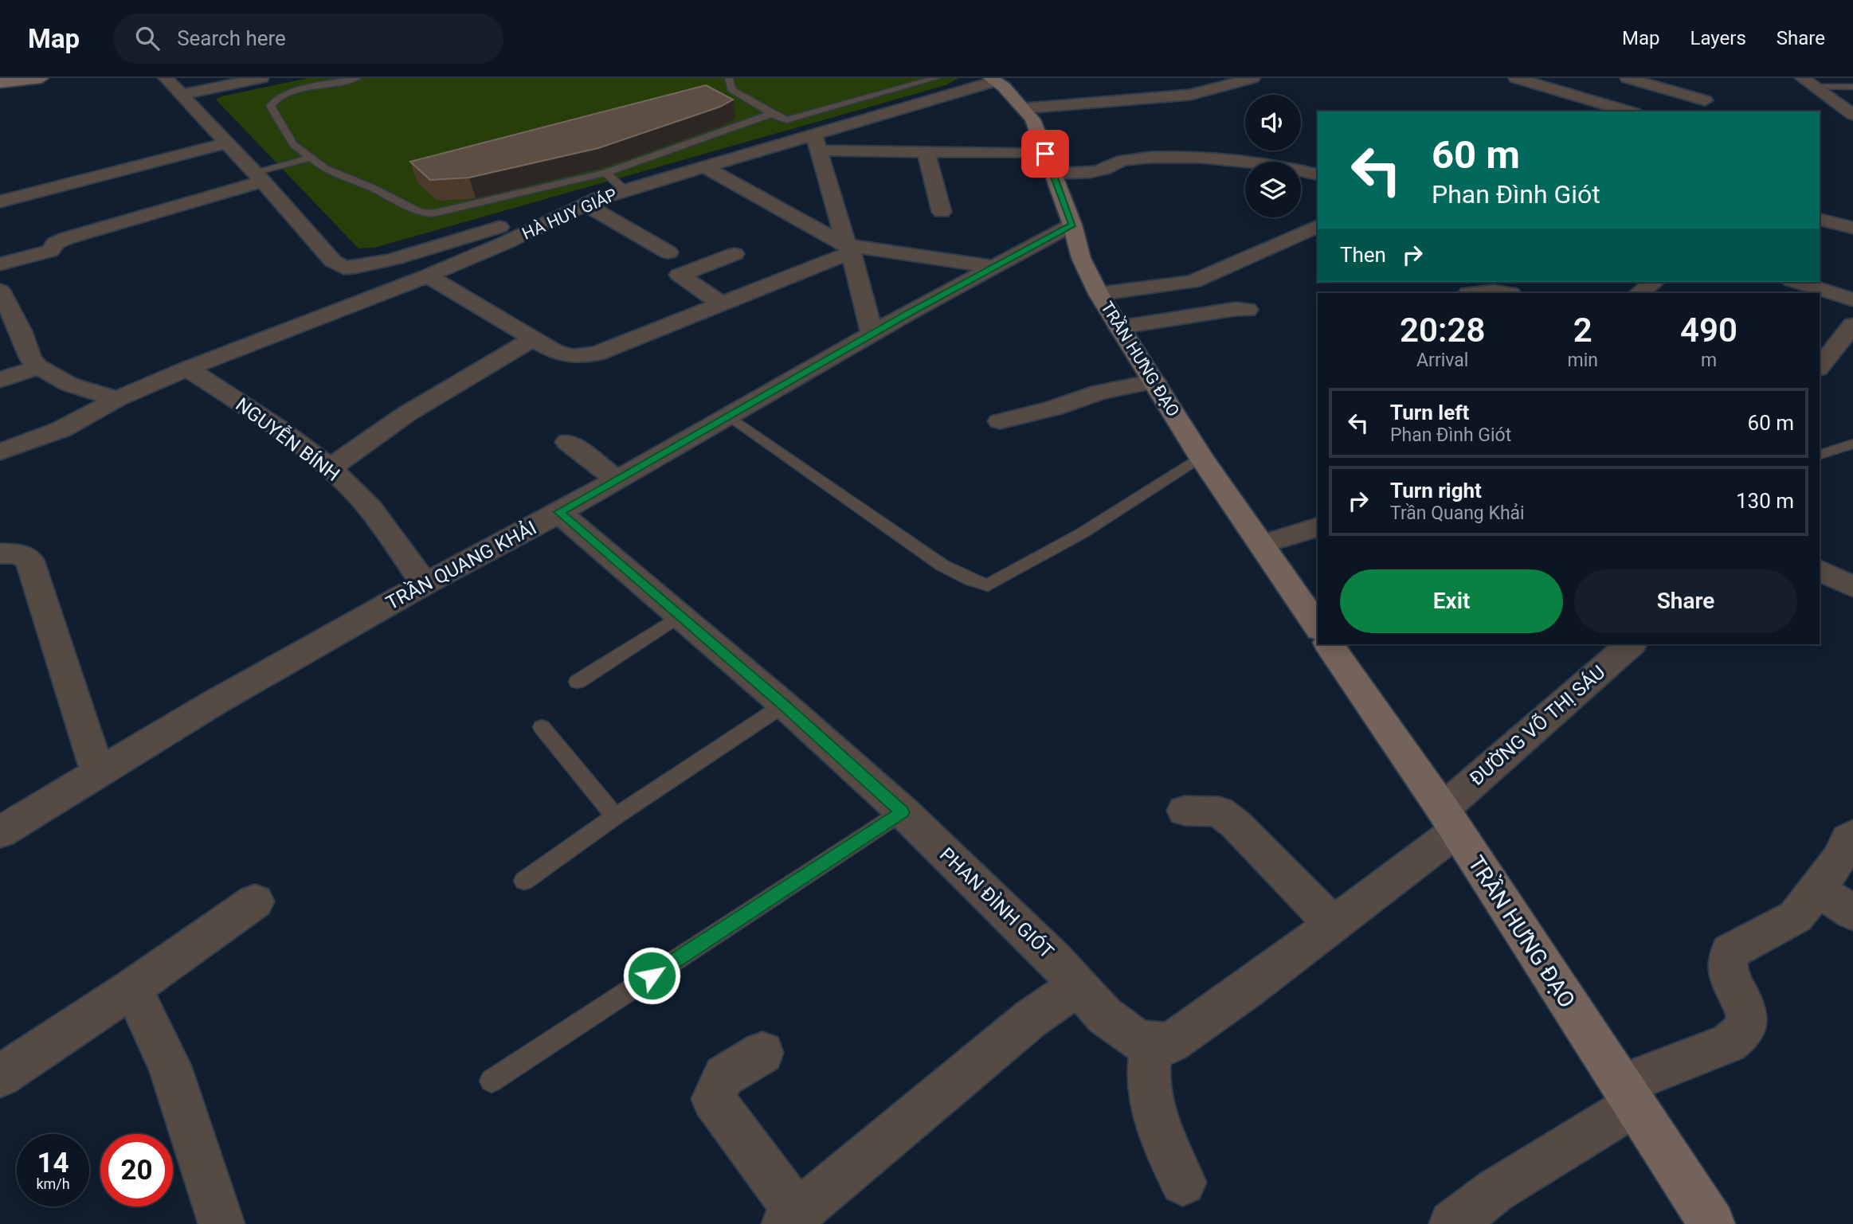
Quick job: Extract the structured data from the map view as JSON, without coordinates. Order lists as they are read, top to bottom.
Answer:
{
  "streets": {
    "main road": ["TRẦN HƯNG ĐẠO"],
    "street": [
      "HÀ HUY GIÁP",
      "NGUYỄN BÍNH",
      "TRẦN QUANG KHẢI",
      "ĐƯỜNG VÕ THỊ SÁU",
      "PHAN ĐÌNH GIÓT"
    ]
  },
  "crossings": [
    ["HÀ HUY GIÁP", "TRẦN HƯNG ĐẠO"],
    ["HÀ HUY GIÁP", "NGUYỄN BÍNH"],
    ["TRẦN HƯNG ĐẠO", "TRẦN QUANG KHẢI"],
    ["TRẦN HƯNG ĐẠO", "ĐƯỜNG VÕ THỊ SÁU"],
    ["NGUYỄN BÍNH", "TRẦN QUANG KHẢI"],
    ["TRẦN QUANG KHẢI", "PHAN ĐÌNH GIÓT"]
  ],
  "page": {
    "header": "Map",
    "search": "Search here",
    "nav": ["Map", "Layers", "Share"],
    "turn": ["60 m", "Phan Đình Giót"],
    "then": "Then",
    "eta": [
      "20:28",
      "Arrival",
      "2",
      "min",
      "490",
      "m"
    ],
    "list": [
      {
        "name": "Turn left",
        "note": "Phan Đình Giót",
        "value": "60 m"
      },
      {
        "name": "Turn right",
        "note": "Trần Quang Khải",
        "value": "130 m"
      }
    ],
    "buttons": ["Exit", "Share"],
    "speed": "14 km/h",
    "limit": "20"
  }
}
